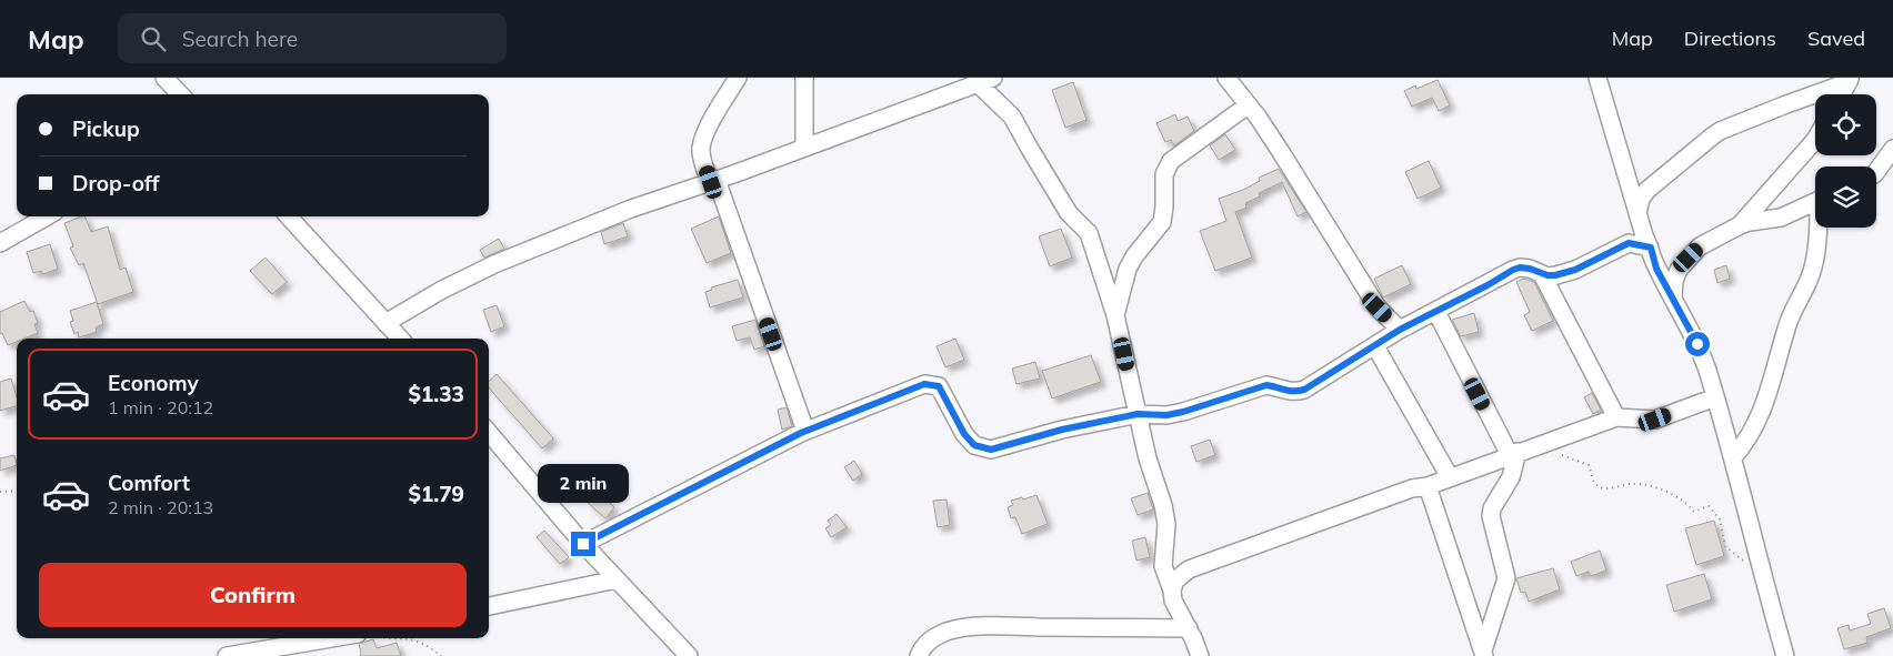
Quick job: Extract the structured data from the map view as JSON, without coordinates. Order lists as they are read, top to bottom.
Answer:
{
  "page": {
    "header": "Map",
    "search": "Search here",
    "nav": ["Map", "Directions", "Saved"],
    "banner": ["Pickup", "Drop-off"],
    "list": [
      {
        "name": "Economy",
        "note": "1 min · 20:12",
        "value": "$1.33"
      },
      {
        "name": "Comfort",
        "note": "2 min · 20:13",
        "value": "$1.79"
      }
    ],
    "bubble": "2 min",
    "buttons": "Confirm"
  }
}
